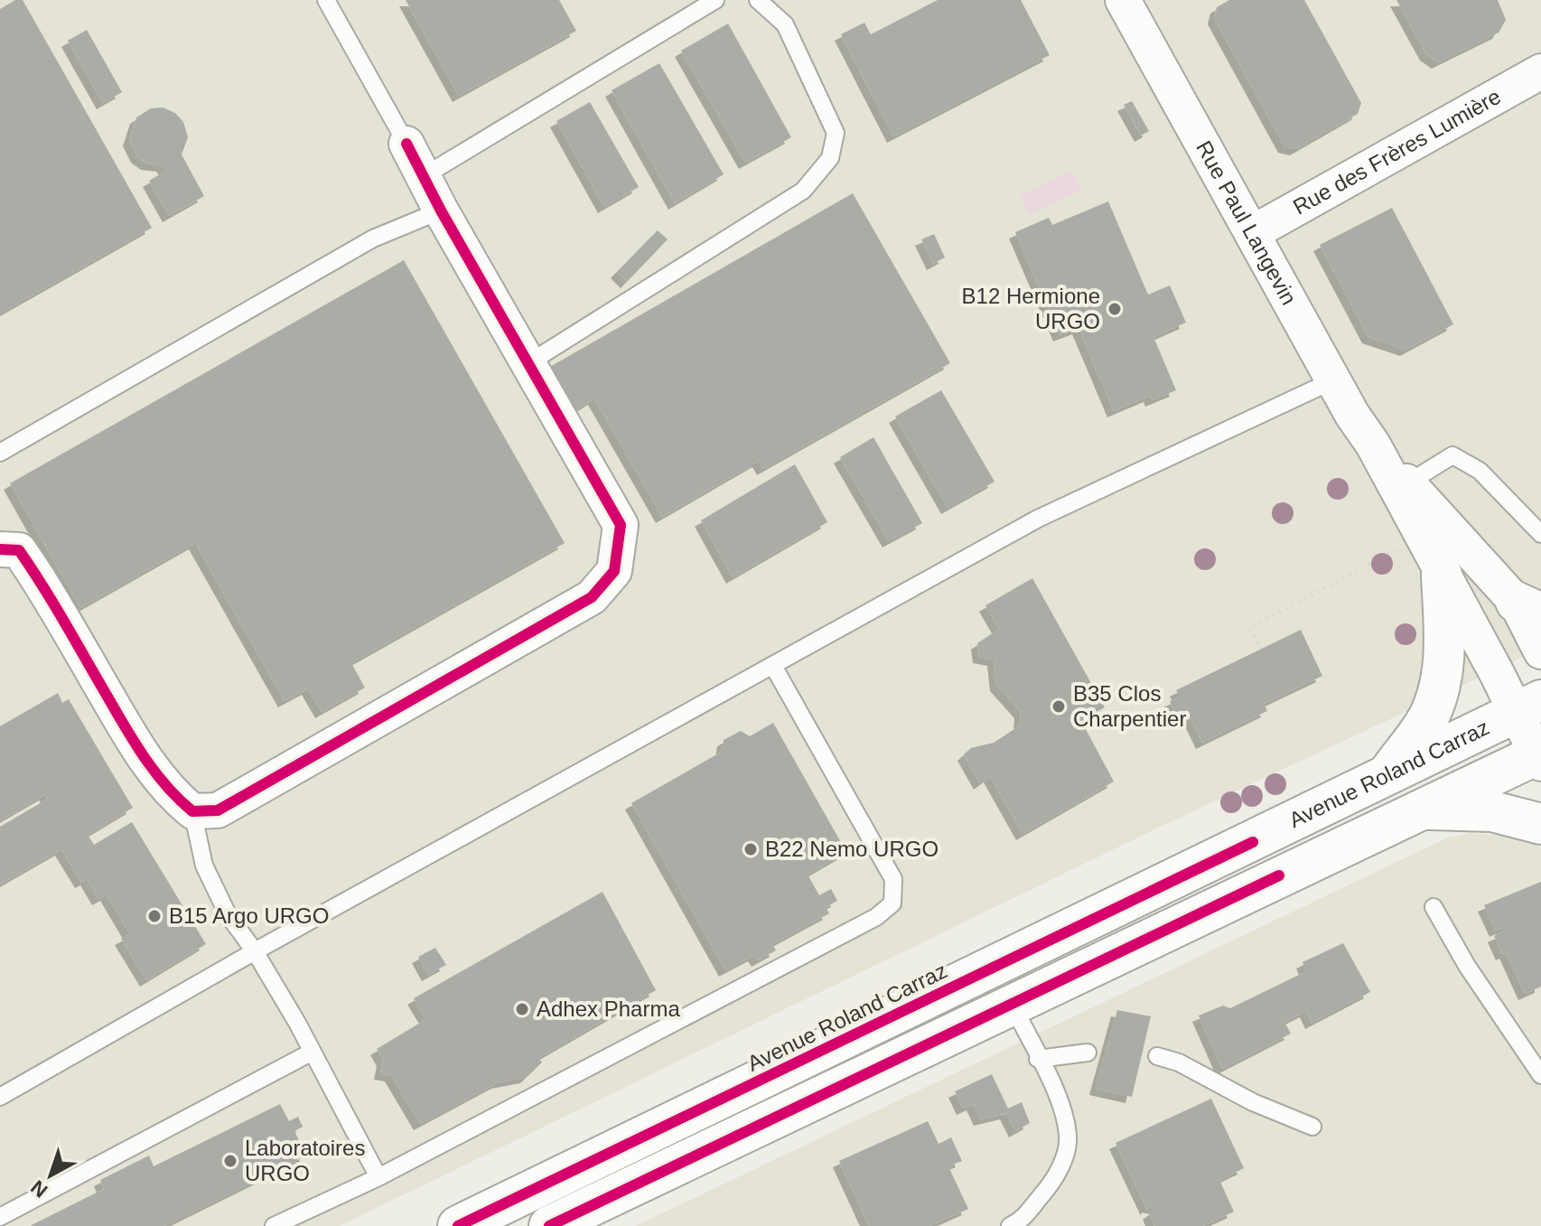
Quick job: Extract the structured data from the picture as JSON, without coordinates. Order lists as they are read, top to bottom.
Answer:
{
  "streets": {
    "main road": ["Avenue Roland Carraz"],
    "street": ["Rue des Frères Lumière", "Rue Paul Langevin"]
  },
  "crossings": [
    ["Rue des Frères Lumière", "Rue Paul Langevin"],
    ["Rue Paul Langevin", "Avenue Roland Carraz"]
  ],
  "places": [
    "B12 Hermione URGO",
    "B35 Clos Charpentier",
    "B22 Nemo URGO",
    "B15 Argo URGO",
    "Adhex Pharma",
    "Laboratoires URGO"
  ],
  "north": "bottom left"
}
